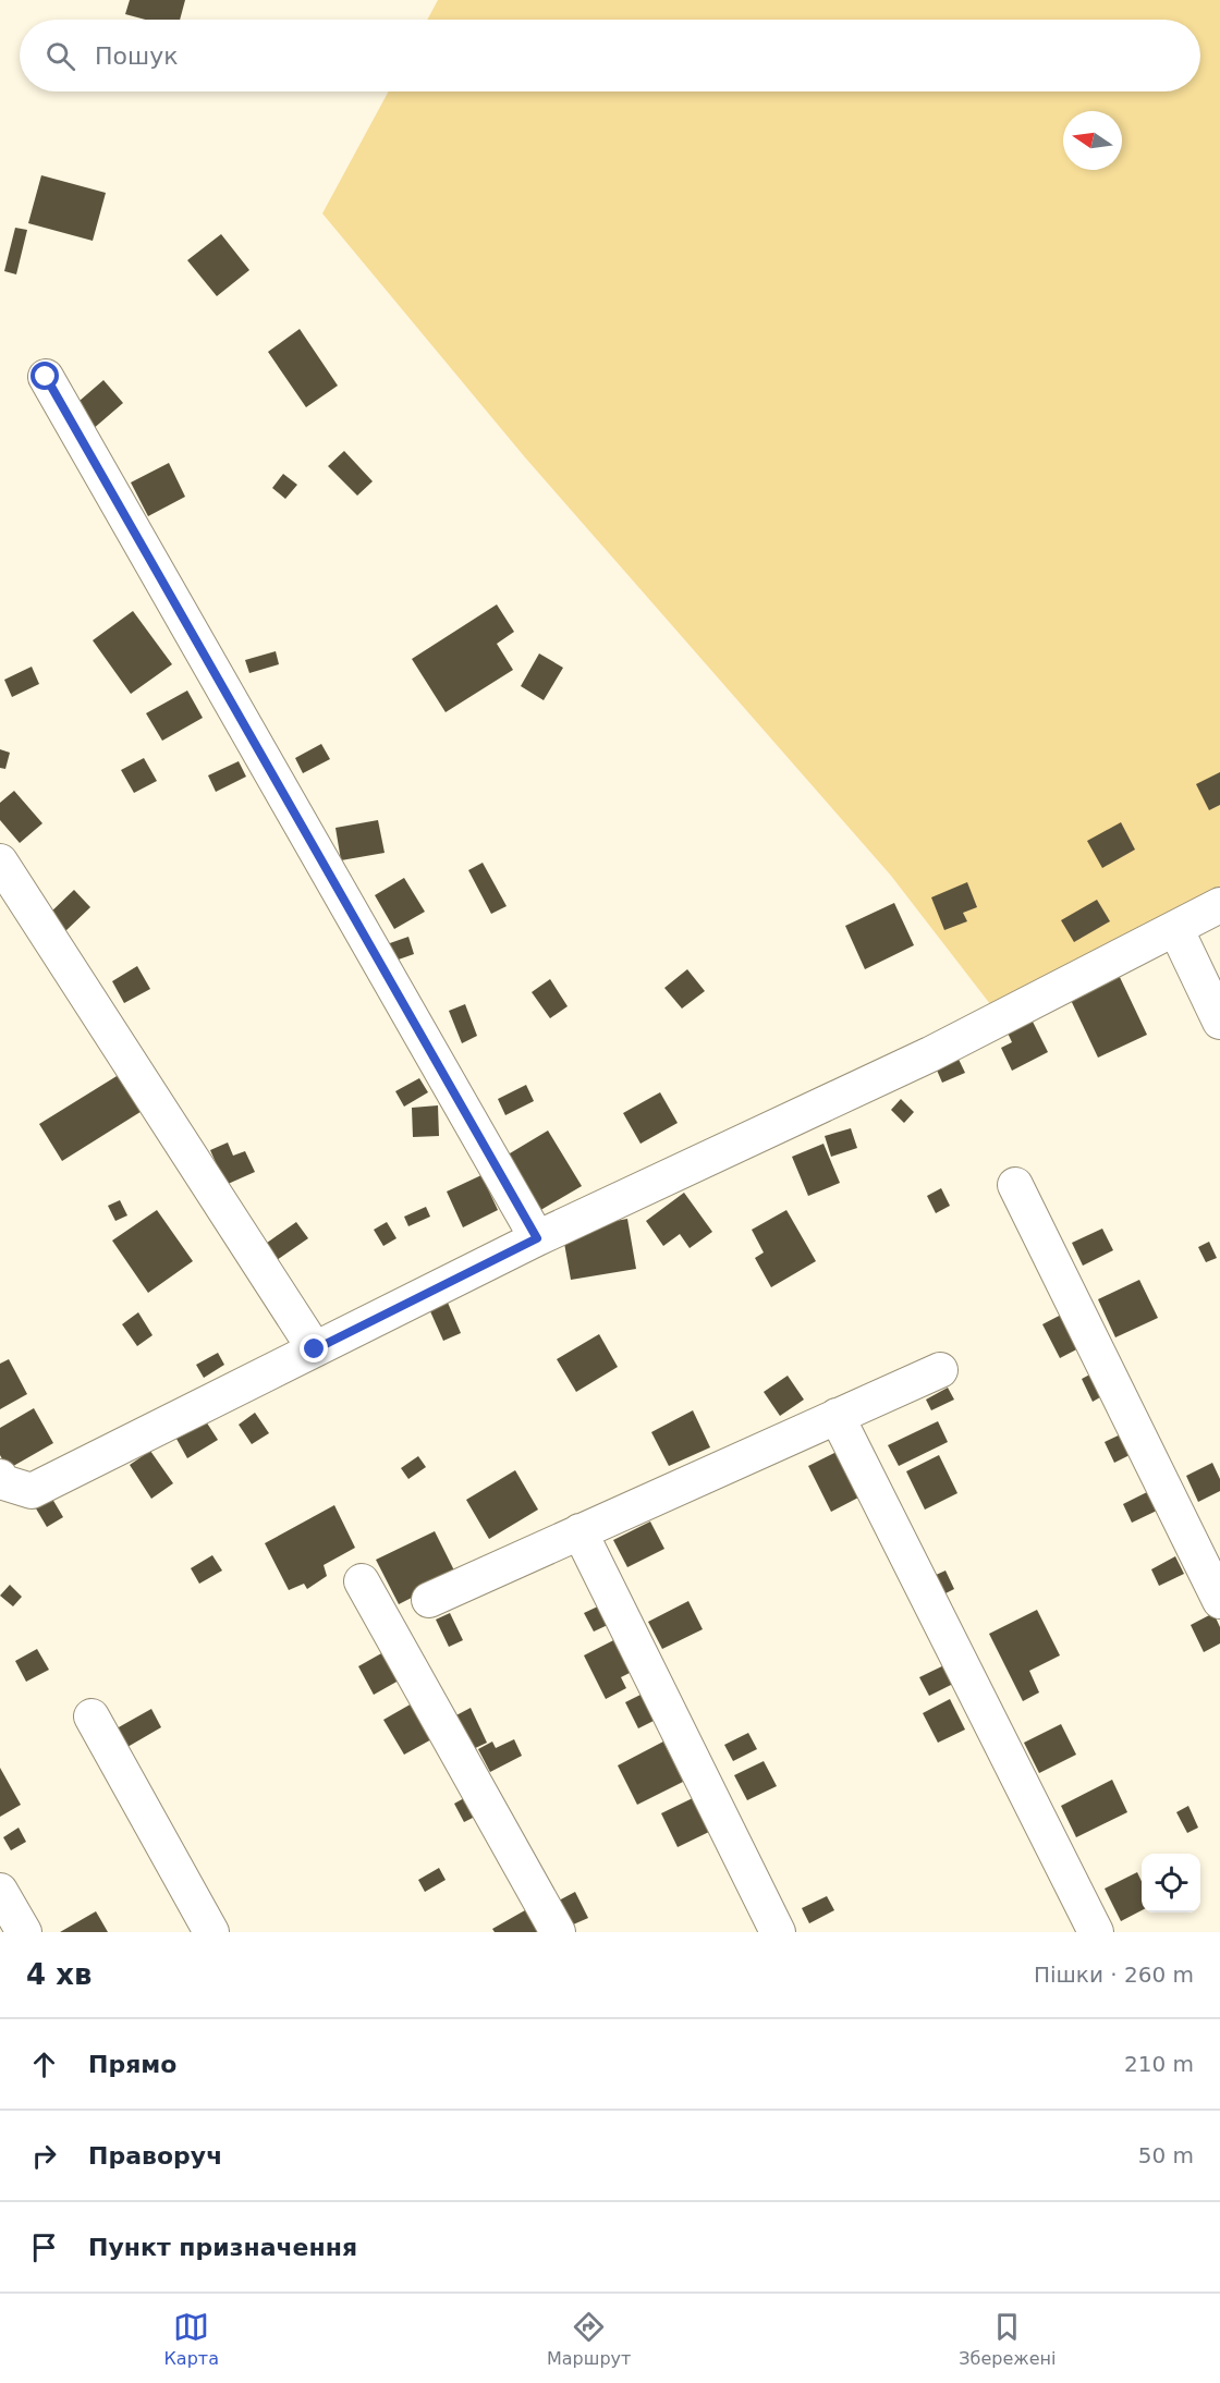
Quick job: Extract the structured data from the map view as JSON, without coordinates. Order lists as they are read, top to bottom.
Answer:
{
  "north": "left",
  "page": {
    "search": "Пошук",
    "heading": ["4 хв", "Пішки · 260 m"],
    "list": [
      ["Прямо", "210 m"],
      ["Праворуч", "50 m"],
      "Пункт призначення"
    ],
    "nav": ["Карта", "Маршрут", "Збережені"]
  }
}
